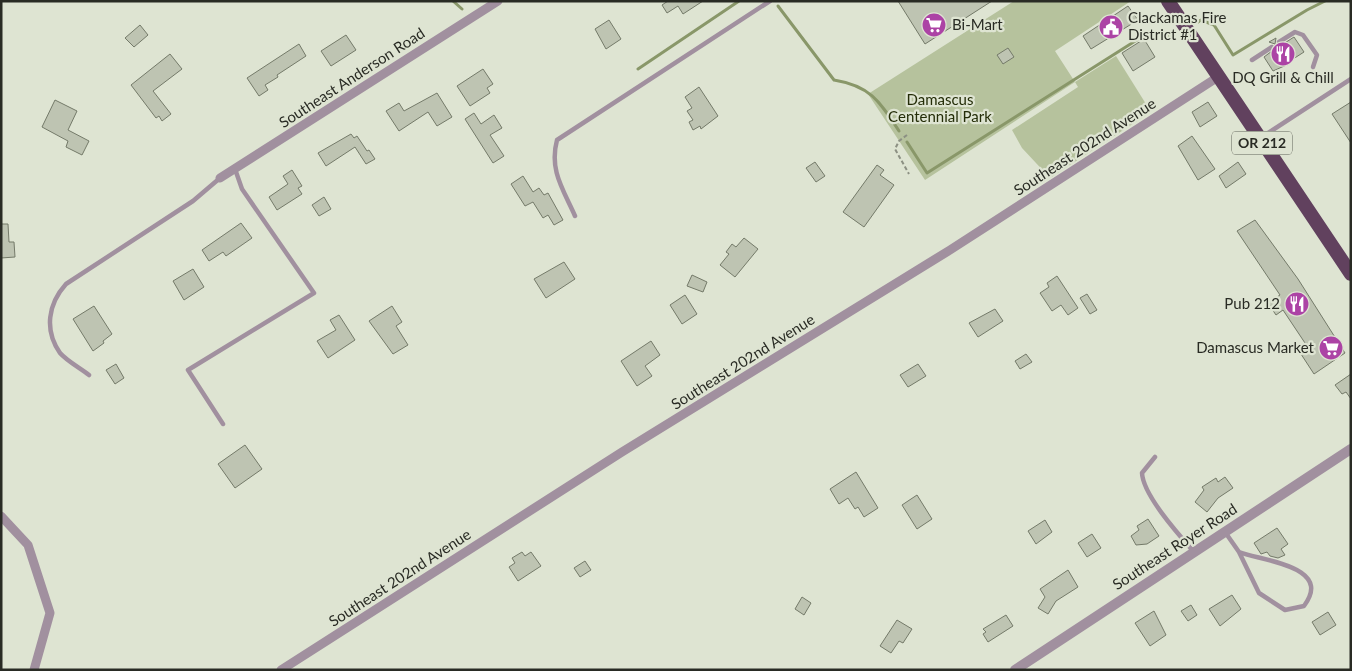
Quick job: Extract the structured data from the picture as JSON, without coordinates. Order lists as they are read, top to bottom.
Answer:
{
  "streets": {
    "highway": ["OR 212"],
    "street": ["Southeast Anderson Road", "Southeast 202nd Avenue", "Southeast Royer Road"]
  },
  "crossings": [
    ["OR 212", "Southeast 202nd Avenue"]
  ],
  "parks": ["Damascus Centennial Park"],
  "places": {
    "supermarket": ["Bi-Mart", "Damascus Market"],
    "public building": ["Clackamas Fire District #1"],
    "restaurant": ["DQ Grill & Chill", "Pub 212"]
  }
}
